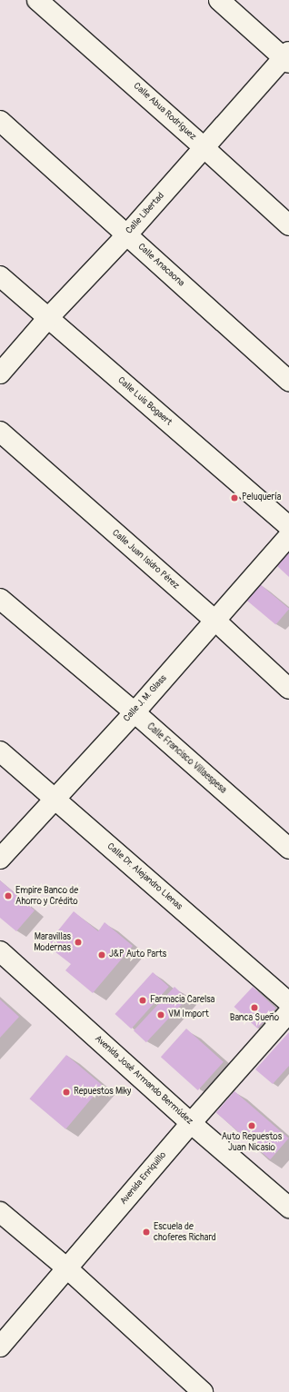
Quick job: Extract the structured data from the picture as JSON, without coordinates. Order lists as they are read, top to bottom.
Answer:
{
  "streets": {
    "street": [
      "Calle Abua Rodríguez",
      "Calle Libertad",
      "Calle Anacaona",
      "Calle Luis Bogaert",
      "Calle Juan Isidro Pérez",
      "Calle J. M. Glass",
      "Calle Francisco Villaespesa",
      "Calle Dr. Alejandro Llenas",
      "Avenida José Armando Bermúdez",
      "Avenida Enriquillo"
    ]
  },
  "crossings": [
    ["Calle Abua Rodríguez", "Calle Libertad"],
    ["Calle Libertad", "Calle Anacaona"],
    ["Calle Libertad", "Calle Luis Bogaert"],
    ["Calle Juan Isidro Pérez", "Calle J. M. Glass"],
    ["Calle J. M. Glass", "Calle Francisco Villaespesa"],
    ["Calle J. M. Glass", "Calle Dr. Alejandro Llenas"],
    ["Avenida José Armando Bermúdez", "Avenida Enriquillo"]
  ],
  "places": [
    "Peluquería",
    "Empire Banco de Ahorro y Crédito",
    "Maravillas Modernas",
    "J&P Auto Parts",
    "Farmacia Carelsa",
    "Banca Sueño",
    "VM Import",
    "Repuestos Miky",
    "Auto Repuestos Juan Nicasio",
    "Escuela de choferes Richard"
  ]
}
